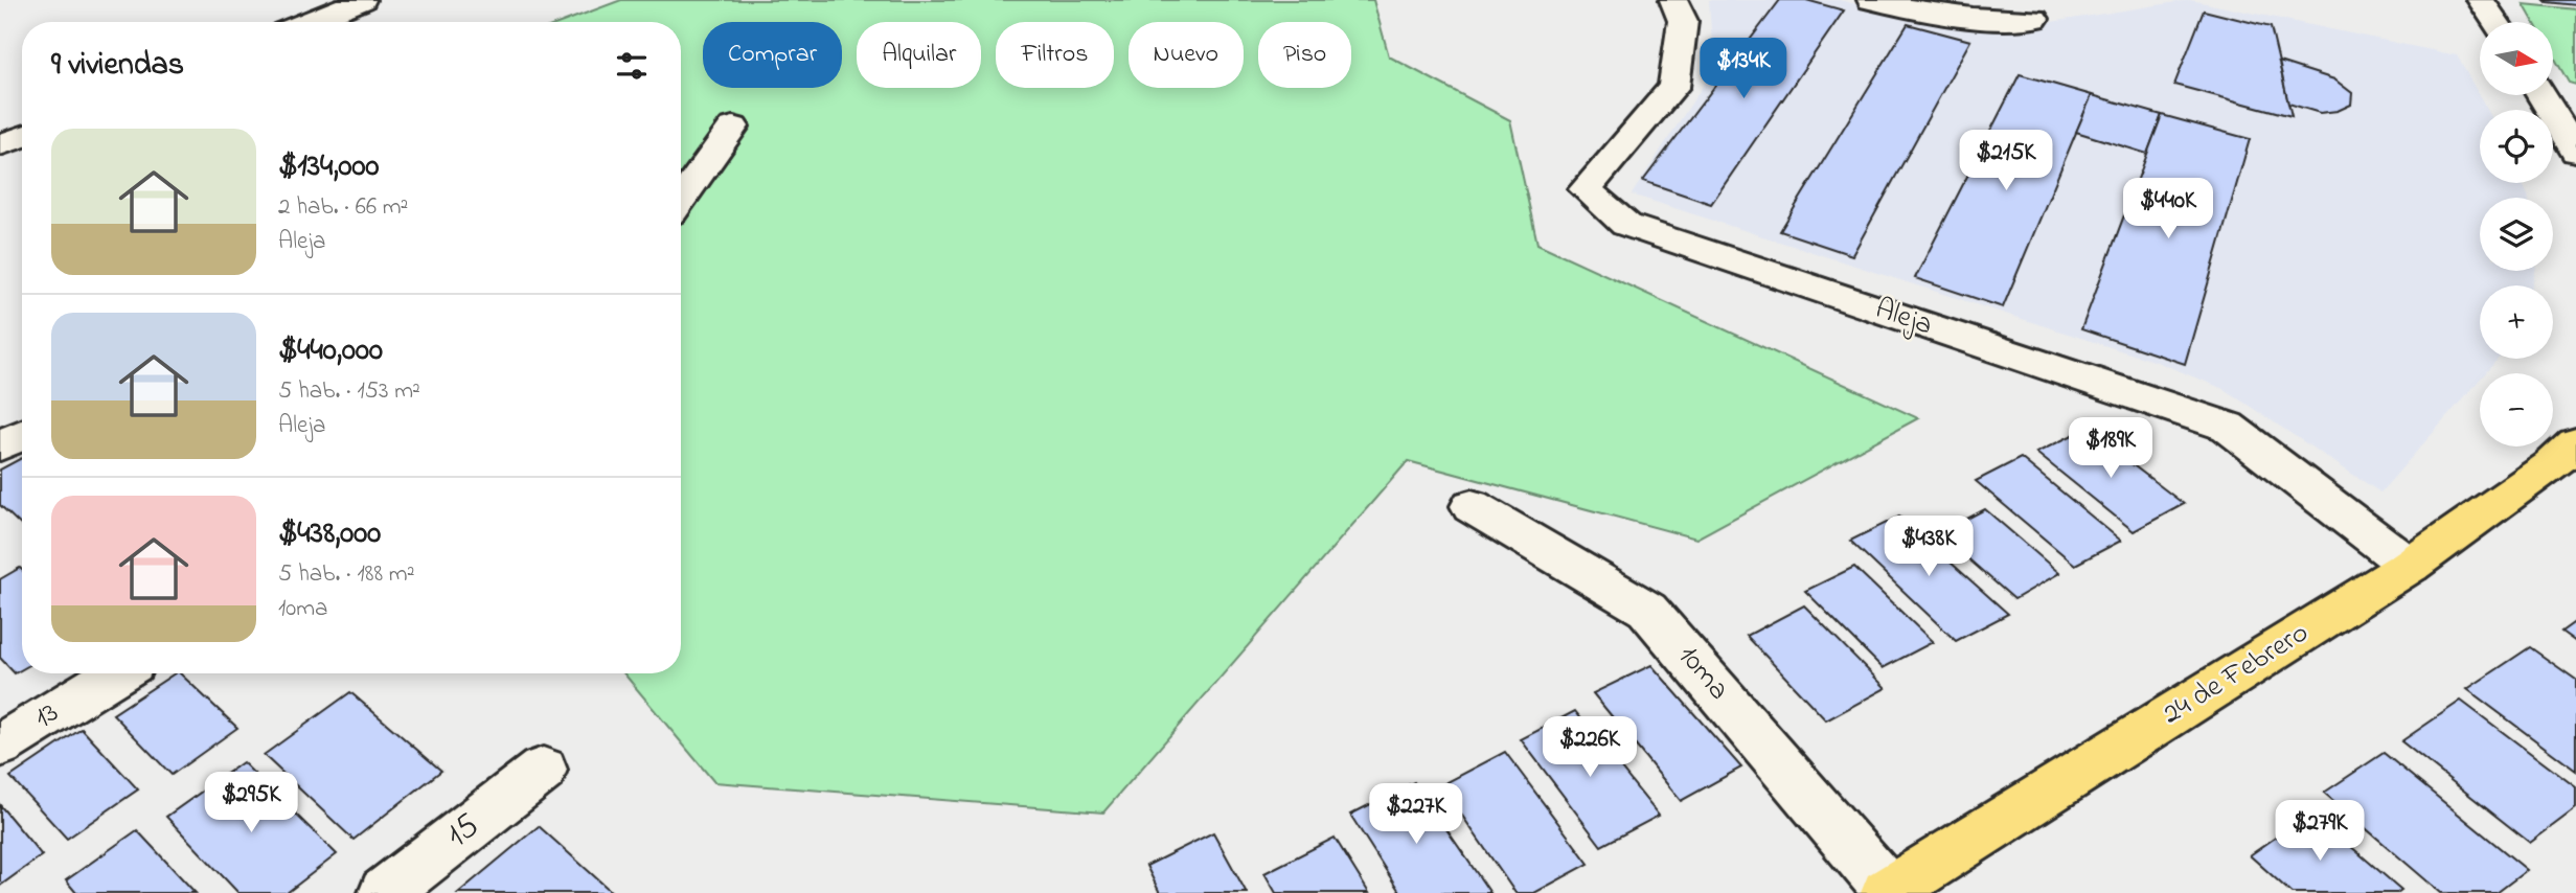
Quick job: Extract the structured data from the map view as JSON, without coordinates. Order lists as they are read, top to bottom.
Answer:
{
  "streets": {
    "main road": ["24 de Febrero"],
    "street": [
      "Aleja",
      "10ma",
      "13",
      "15"
    ]
  },
  "crossings": [
    ["Aleja", "24 de Febrero"],
    ["10ma", "24 de Febrero"]
  ],
  "north": "right",
  "page": {
    "map_buttons": ["+", "−"],
    "chip": [
      "Comprar",
      "Alquilar",
      "Filtros",
      "Nuevo",
      "Piso"
    ],
    "heading": "9 viviendas",
    "price": [
      "$134K",
      "$215K",
      "$440K",
      "$189K",
      "$438K",
      "$226K",
      "$295K",
      "$227K",
      "$279K"
    ],
    "list": [
      {
        "name": "$134,000",
        "note": "2 hab. · 66 m² · Aleja"
      },
      {
        "name": "$440,000",
        "note": "5 hab. · 153 m² · Aleja"
      },
      {
        "name": "$438,000",
        "note": "5 hab. · 188 m² · 10ma"
      }
    ]
  }
}
